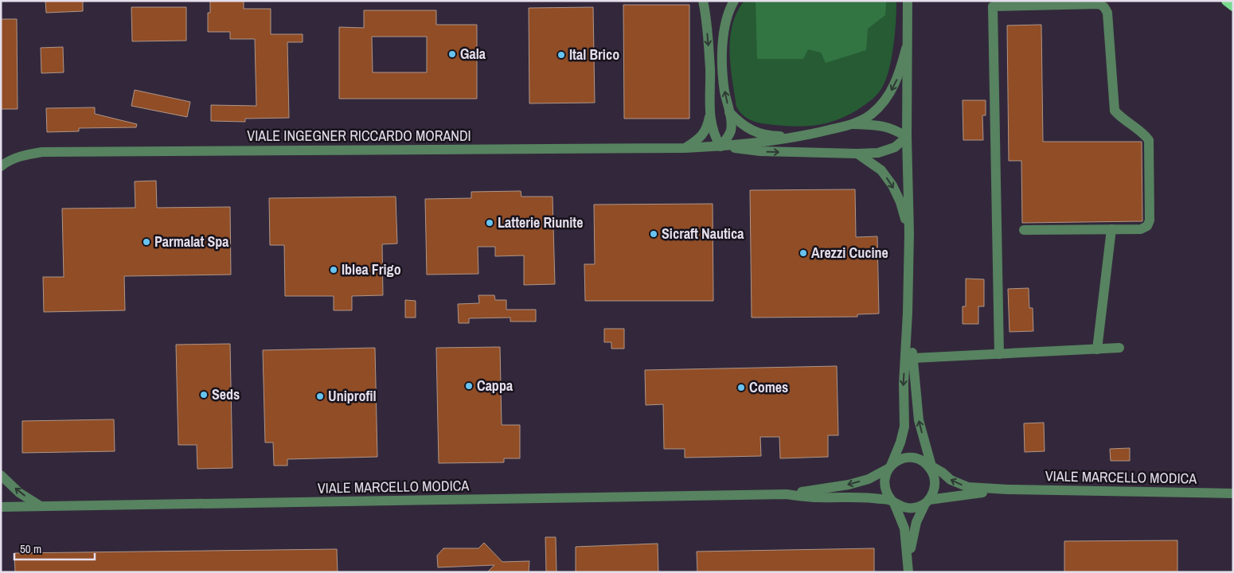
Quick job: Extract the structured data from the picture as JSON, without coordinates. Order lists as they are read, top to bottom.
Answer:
{
  "streets": {
    "street": ["VIALE INGEGNER RICCARDO MORANDI", "VIALE MARCELLO MODICA"]
  },
  "places": [
    "Gala",
    "Ital Brico",
    "Latterie Riunite",
    "Sicraft Nautica",
    "Parmalat Spa",
    "Arezzi Cucine",
    "Iblea Frigo",
    "Cappa",
    "Comes",
    "Seds",
    "Uniprofil"
  ],
  "scale_bar": "50 m"
}
